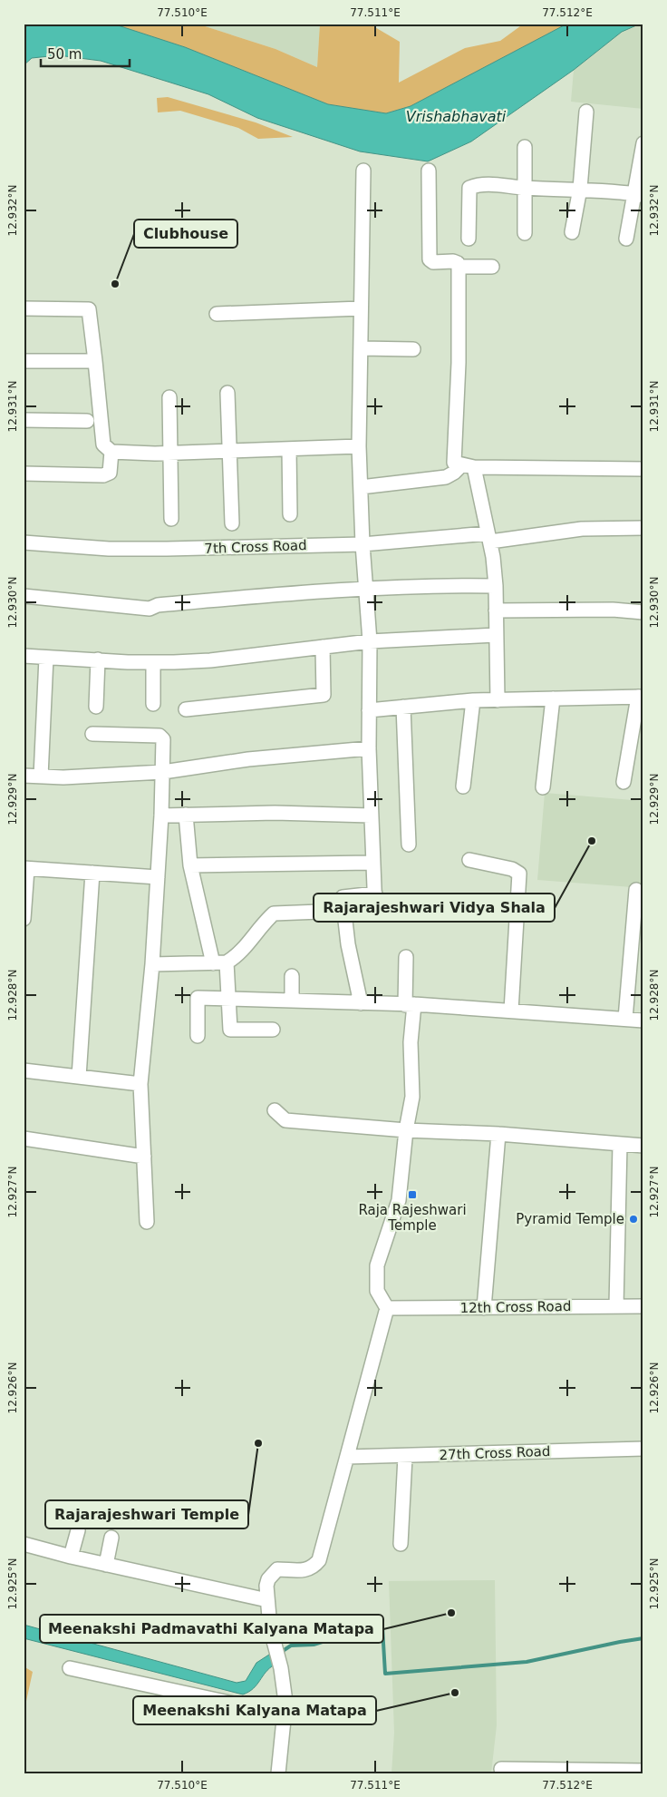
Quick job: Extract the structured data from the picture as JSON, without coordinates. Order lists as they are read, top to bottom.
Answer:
{
  "streets": {
    "street": ["7th Cross Road", "12th Cross Road", "27th Cross Road"]
  },
  "water": ["Vrishabhavati"],
  "places": {
    "other": [
      "Clubhouse",
      "Rajarajeshwari Vidya Shala",
      "Pyramid Temple",
      "Rajarajeshwari Temple",
      "Meenakshi Padmavathi Kalyana Matapa",
      "Meenakshi Kalyana Matapa"
    ],
    "transit": ["Raja Rajeshwari Temple"]
  },
  "scale_bar": "50 m",
  "coordinates": [
    "77.510°E",
    "77.511°E",
    "77.512°E",
    "12.932°N",
    "12.931°N",
    "12.930°N",
    "12.929°N",
    "12.928°N",
    "12.927°N",
    "12.926°N",
    "12.925°N"
  ]
}
